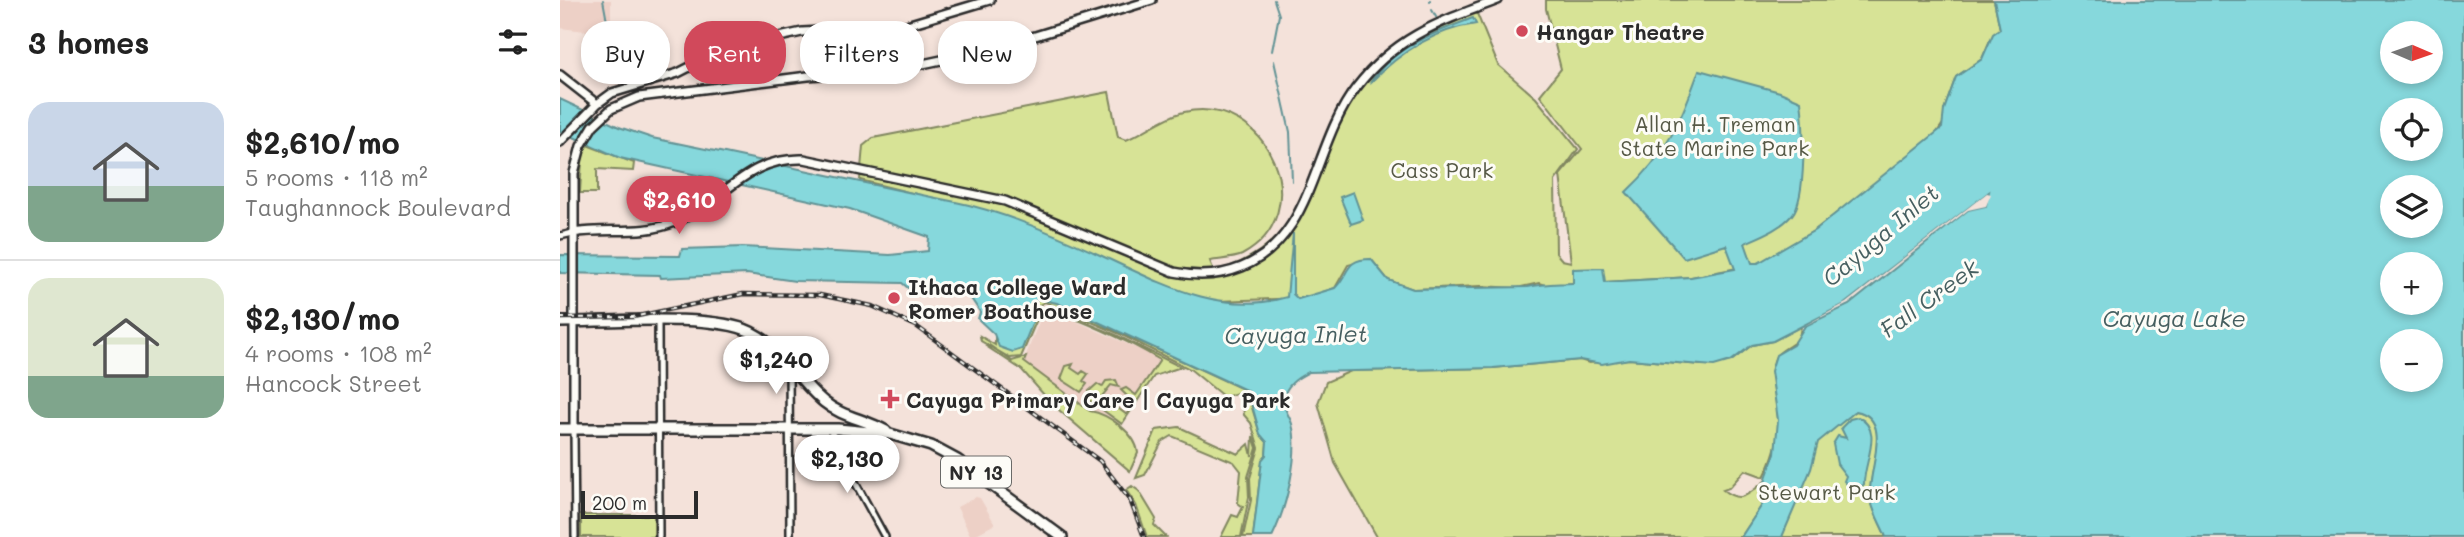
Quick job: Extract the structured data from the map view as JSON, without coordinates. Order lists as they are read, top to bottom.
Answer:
{
  "streets": {
    "highway": ["NY 13"]
  },
  "water": ["Cayuga Inlet", "Fall Creek", "Cayuga Lake"],
  "parks": ["Allan H. Treman State Marine Park", "Cass Park", "Stewart Park"],
  "places": {
    "other": ["Hangar Theatre", "Ithaca College Ward Romer Boathouse"],
    "health": ["Cayuga Primary Care | Cayuga Park"]
  },
  "scale_bar": "200 m",
  "north": "right",
  "page": {
    "heading": "3 homes",
    "map_buttons": ["+", "−"],
    "chip": [
      "Buy",
      "Rent",
      "Filters",
      "New"
    ],
    "list": [
      {
        "name": "$2,610/mo",
        "note": "5 rooms · 118 m² · Taughannock Boulevard"
      },
      {
        "name": "$2,130/mo",
        "note": "4 rooms · 108 m² · Hancock Street"
      }
    ],
    "price": ["$2,610", "$1,240", "$2,130"],
    "scale": "200 m"
  }
}
